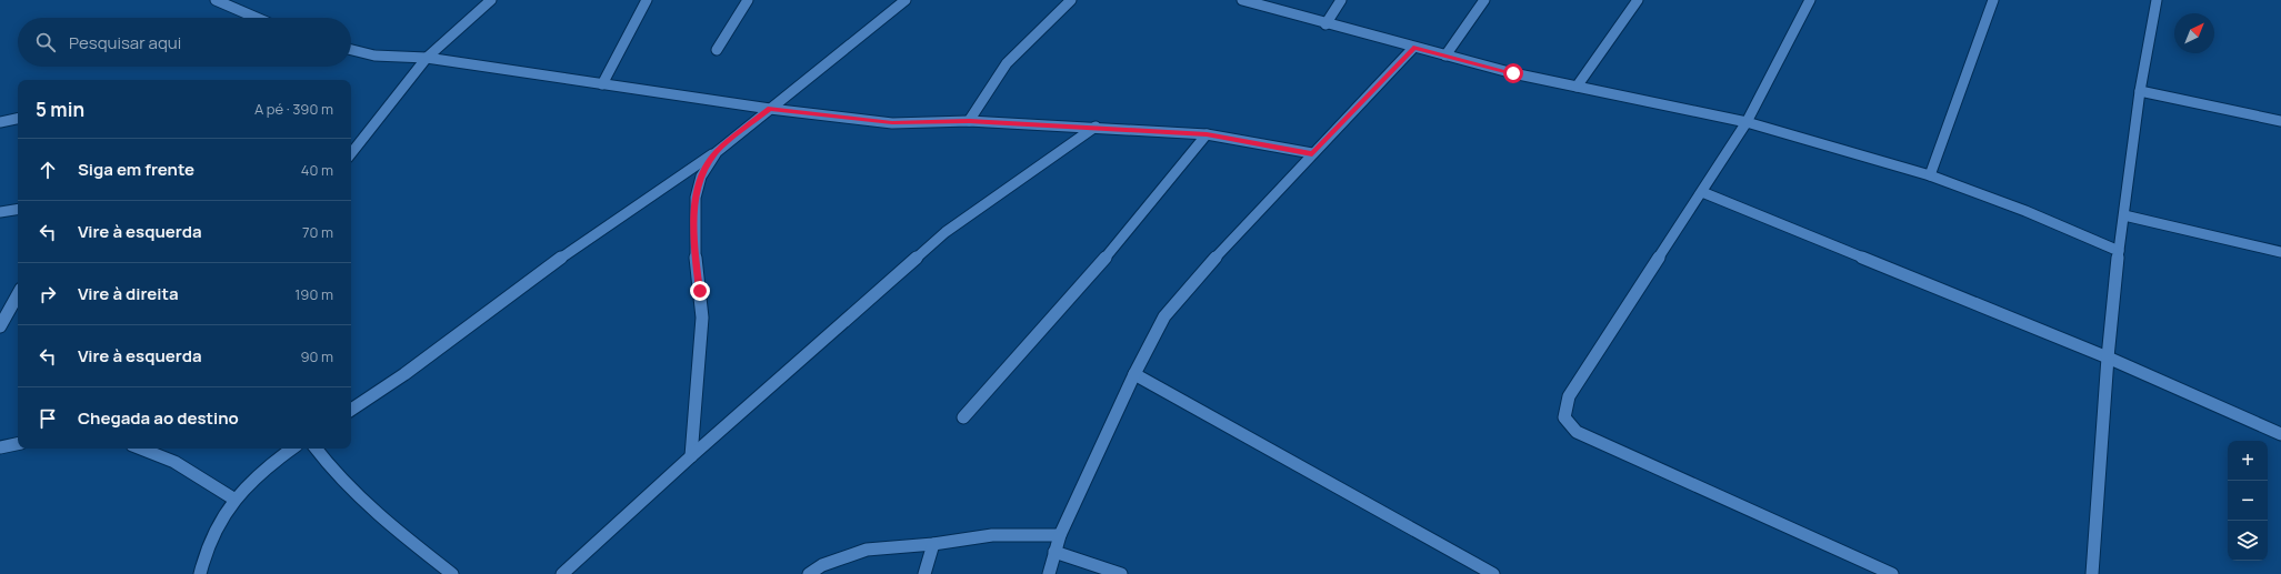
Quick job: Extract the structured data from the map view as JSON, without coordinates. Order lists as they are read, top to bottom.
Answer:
{
  "north": "top right",
  "page": {
    "search": "Pesquisar aqui",
    "heading": ["5 min", "A pé · 390 m"],
    "list": [
      ["Siga em frente", "40 m"],
      ["Vire à esquerda", "70 m"],
      ["Vire à direita", "190 m"],
      ["Vire à esquerda", "90 m"],
      "Chegada ao destino"
    ],
    "map_buttons": ["+", "−"]
  }
}
